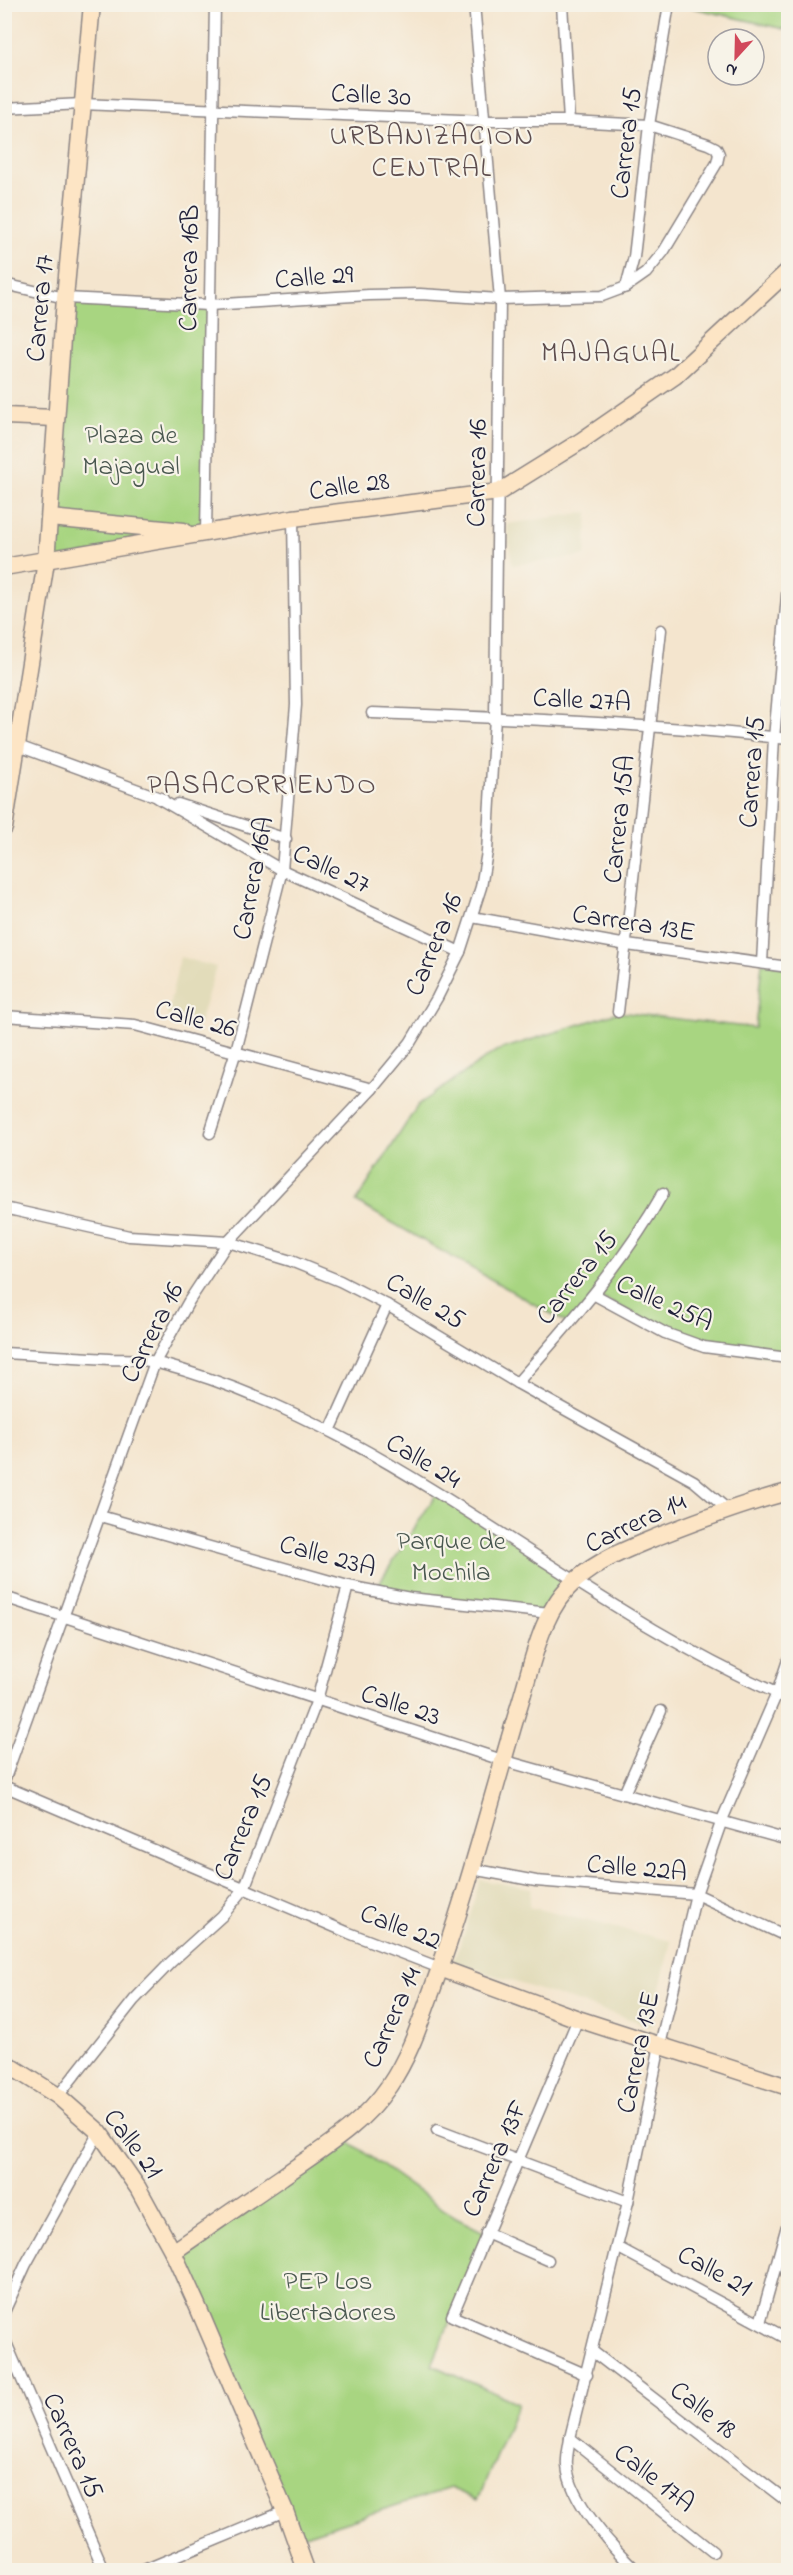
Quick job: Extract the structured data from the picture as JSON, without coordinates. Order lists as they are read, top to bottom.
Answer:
{
  "streets": {
    "street": [
      "Calle 30",
      "Carrera 15",
      "Carrera 16B",
      "Calle 29",
      "Carrera 17",
      "Carrera 16",
      "Calle 28",
      "Calle 27A",
      "Carrera 15A",
      "Calle 27",
      "Carrera 16A",
      "Carrera 13E",
      "Calle 26",
      "Calle 25",
      "Calle 25A",
      "Calle 24",
      "Carrera 14",
      "Calle 23A",
      "Calle 23",
      "Calle 22A",
      "Calle 22",
      "Calle 21",
      "Carrera 13F",
      "Calle 18",
      "Calle 17A"
    ]
  },
  "crossings": [
    ["Calle 30", "Carrera 15"],
    ["Calle 30", "Carrera 16B"],
    ["Calle 30", "Calle 29"],
    ["Calle 30", "Carrera 17"],
    ["Calle 30", "Carrera 16"],
    ["Carrera 15", "Calle 29"],
    ["Carrera 15", "Calle 27A"],
    ["Carrera 15", "Carrera 13E"],
    ["Carrera 15", "Calle 25"],
    ["Carrera 15", "Calle 25A"],
    ["Carrera 15", "Calle 23A"],
    ["Carrera 15", "Calle 23"],
    ["Carrera 15", "Calle 22"],
    ["Carrera 15", "Calle 21"],
    ["Carrera 16B", "Calle 29"],
    ["Carrera 16B", "Calle 28"],
    ["Calle 29", "Carrera 17"],
    ["Calle 29", "Carrera 16"],
    ["Carrera 17", "Calle 28"],
    ["Carrera 17", "Calle 27"],
    ["Carrera 16", "Calle 28"],
    ["Carrera 16", "Calle 27A"],
    ["Carrera 16", "Calle 27"],
    ["Carrera 16", "Carrera 13E"],
    ["Carrera 16", "Calle 26"],
    ["Carrera 16", "Calle 25"],
    ["Carrera 16", "Calle 24"],
    ["Carrera 16", "Calle 23A"],
    ["Carrera 16", "Calle 23"],
    ["Calle 28", "Carrera 16A"],
    ["Calle 27A", "Carrera 15A"],
    ["Carrera 15A", "Carrera 13E"],
    ["Calle 27", "Carrera 16A"],
    ["Carrera 16A", "Calle 26"],
    ["Carrera 13E", "Calle 24"],
    ["Carrera 13E", "Calle 23"],
    ["Carrera 13E", "Calle 22A"],
    ["Carrera 13E", "Calle 22"],
    ["Carrera 13E", "Calle 21"],
    ["Carrera 13E", "Carrera 13F"],
    ["Carrera 13E", "Calle 18"],
    ["Carrera 13E", "Calle 17A"],
    ["Calle 25", "Carrera 14"],
    ["Calle 24", "Carrera 14"],
    ["Carrera 14", "Calle 23A"],
    ["Carrera 14", "Calle 23"],
    ["Carrera 14", "Calle 22A"],
    ["Carrera 14", "Calle 22"],
    ["Carrera 14", "Calle 21"],
    ["Calle 22", "Carrera 13F"]
  ],
  "districts": ["URBANIZACION CENTRAL", "MAJAGUAL", "PASACORRIENDO"],
  "parks": ["Plaza de Majagual", "Parque de Mochila", "PEP Los Libertadores"],
  "north": "bottom"
}
